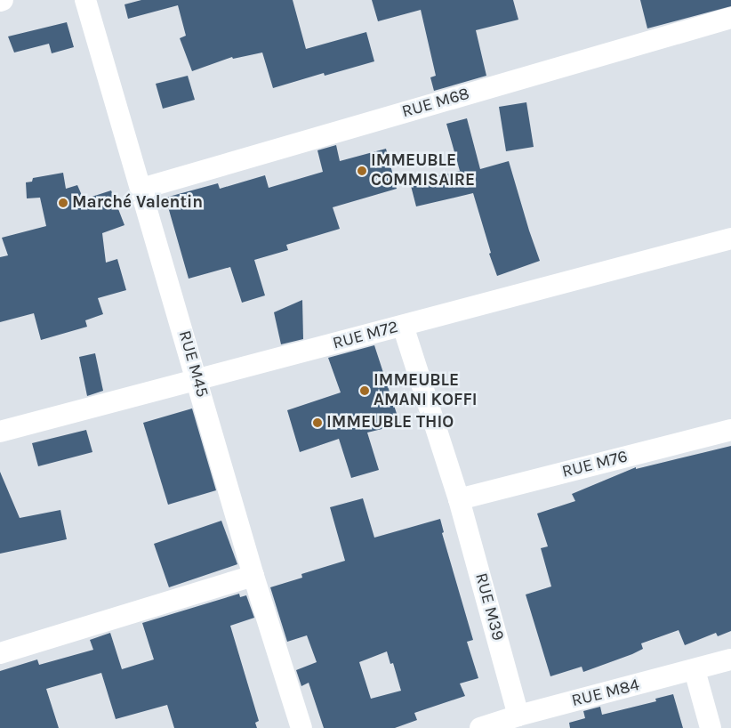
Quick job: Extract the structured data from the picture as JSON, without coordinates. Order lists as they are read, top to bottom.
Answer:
{
  "streets": {
    "street": [
      "RUE M68",
      "RUE M72",
      "RUE M45",
      "RUE M76",
      "RUE M39",
      "RUE M84"
    ]
  },
  "crossings": [
    ["RUE M68", "RUE M45"],
    ["RUE M72", "RUE M45"],
    ["RUE M72", "RUE M39"],
    ["RUE M76", "RUE M39"],
    ["RUE M39", "RUE M84"]
  ],
  "places": [
    "IMMEUBLE COMMISAIRE",
    "Marché Valentin",
    "IMMEUBLE AMANI KOFFI",
    "IMMEUBLE THIO"
  ]
}
